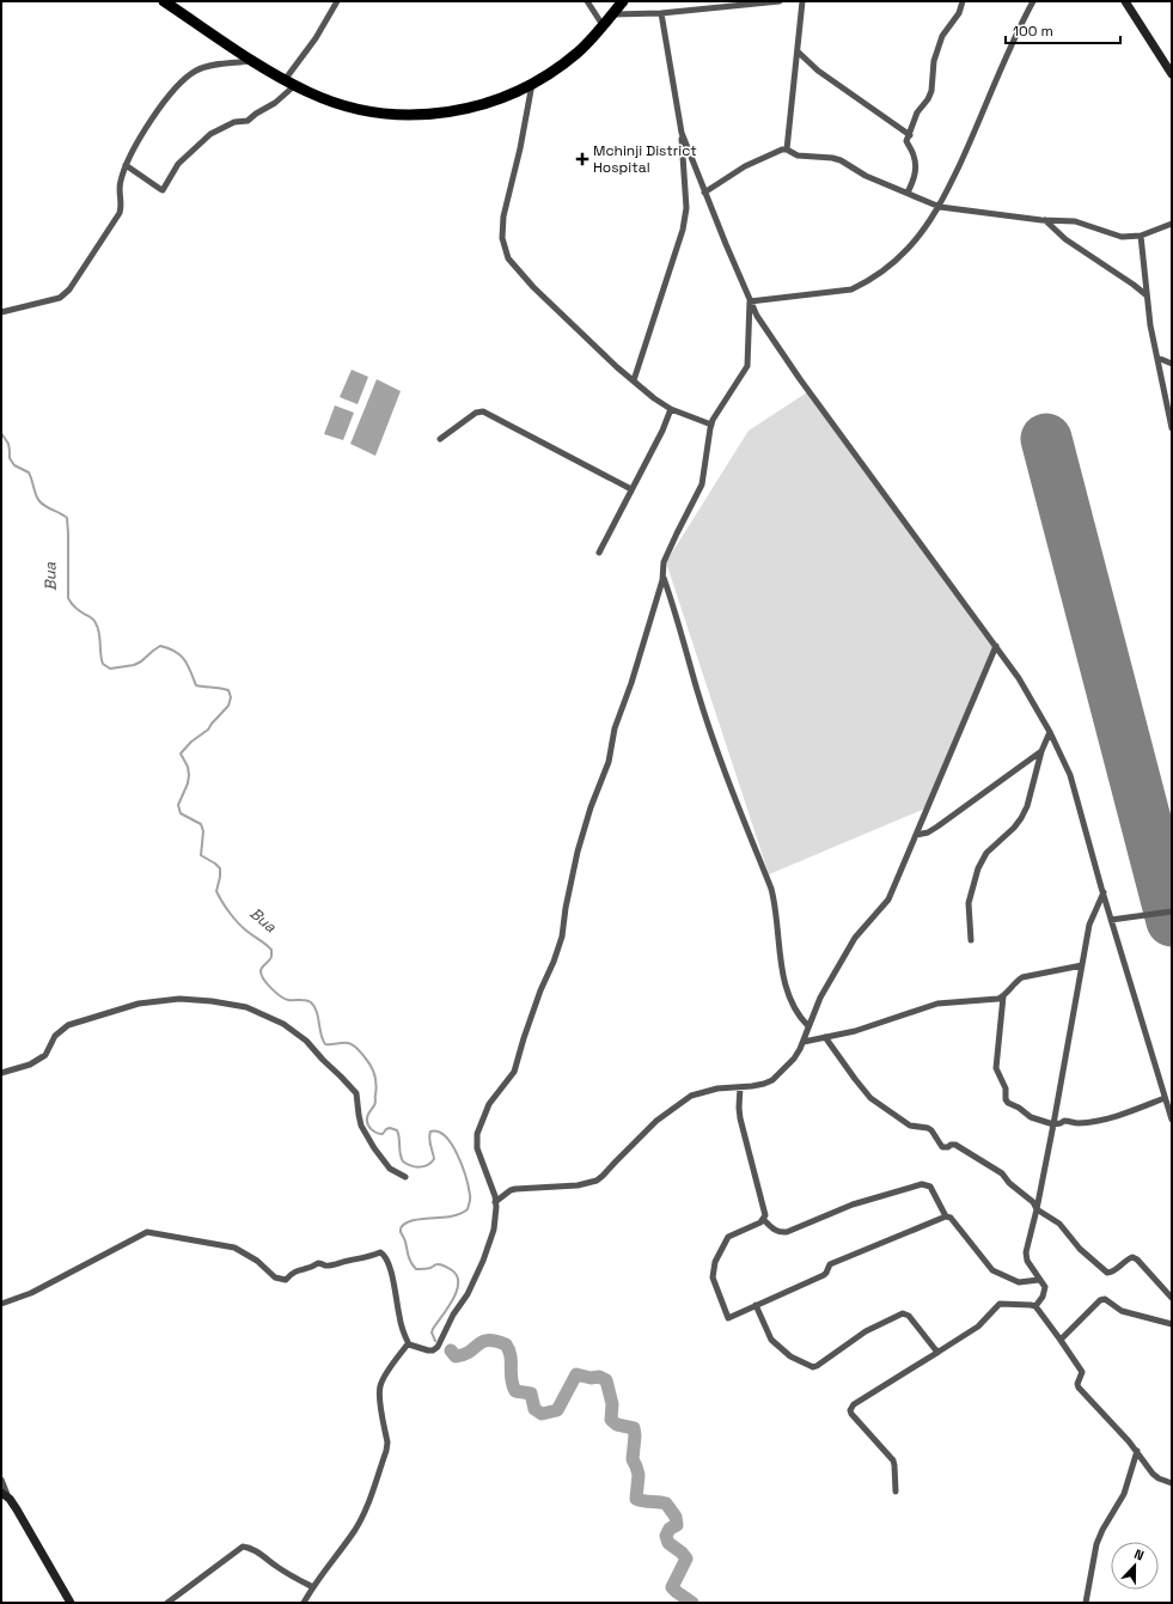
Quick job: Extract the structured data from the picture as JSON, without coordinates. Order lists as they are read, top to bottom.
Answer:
{
  "water": ["Bua"],
  "places": {
    "health": ["Mchinji District Hospital"]
  },
  "scale_bar": "100 m",
  "north": "top"
}
